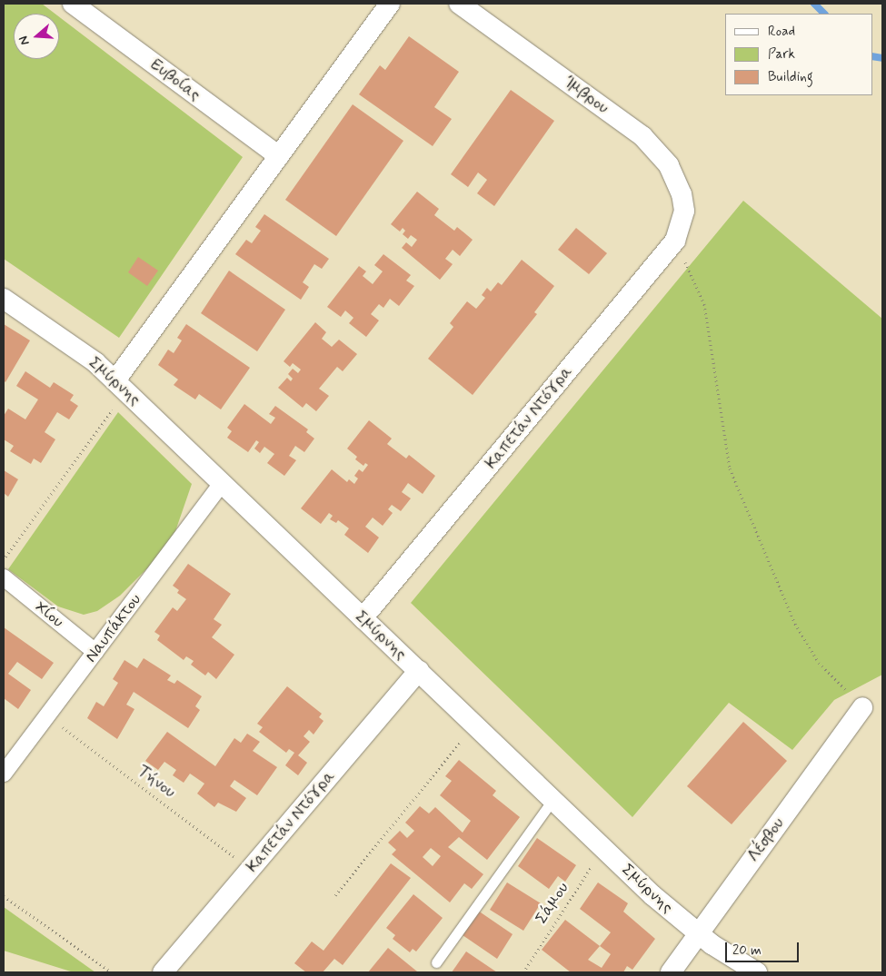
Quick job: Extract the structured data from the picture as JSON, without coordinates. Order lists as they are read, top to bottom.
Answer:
{
  "streets": {
    "street": [
      "Ευβοίας",
      "Ίμβρου",
      "Σμύρνης",
      "Καπετάν Ντόγρα",
      "Χίου",
      "Ναυπάκτου",
      "Λέσβου"
    ],
    "path": ["Τήνου", "Σάμου"]
  },
  "crossings": [
    ["Ίμβρου", "Καπετάν Ντόγρα"],
    ["Σμύρνης", "Καπετάν Ντόγρα"],
    ["Σμύρνης", "Ναυπάκτου"],
    ["Σμύρνης", "Λέσβου"],
    ["Σμύρνης", "Σάμου"],
    ["Καπετάν Ντόγρα", "Τήνου"],
    ["Χίου", "Ναυπάκτου"],
    ["Ναυπάκτου", "Τήνου"]
  ],
  "legend": ["Road", "Park", "Building"],
  "scale_bar": "20 m",
  "north": "left"
}
